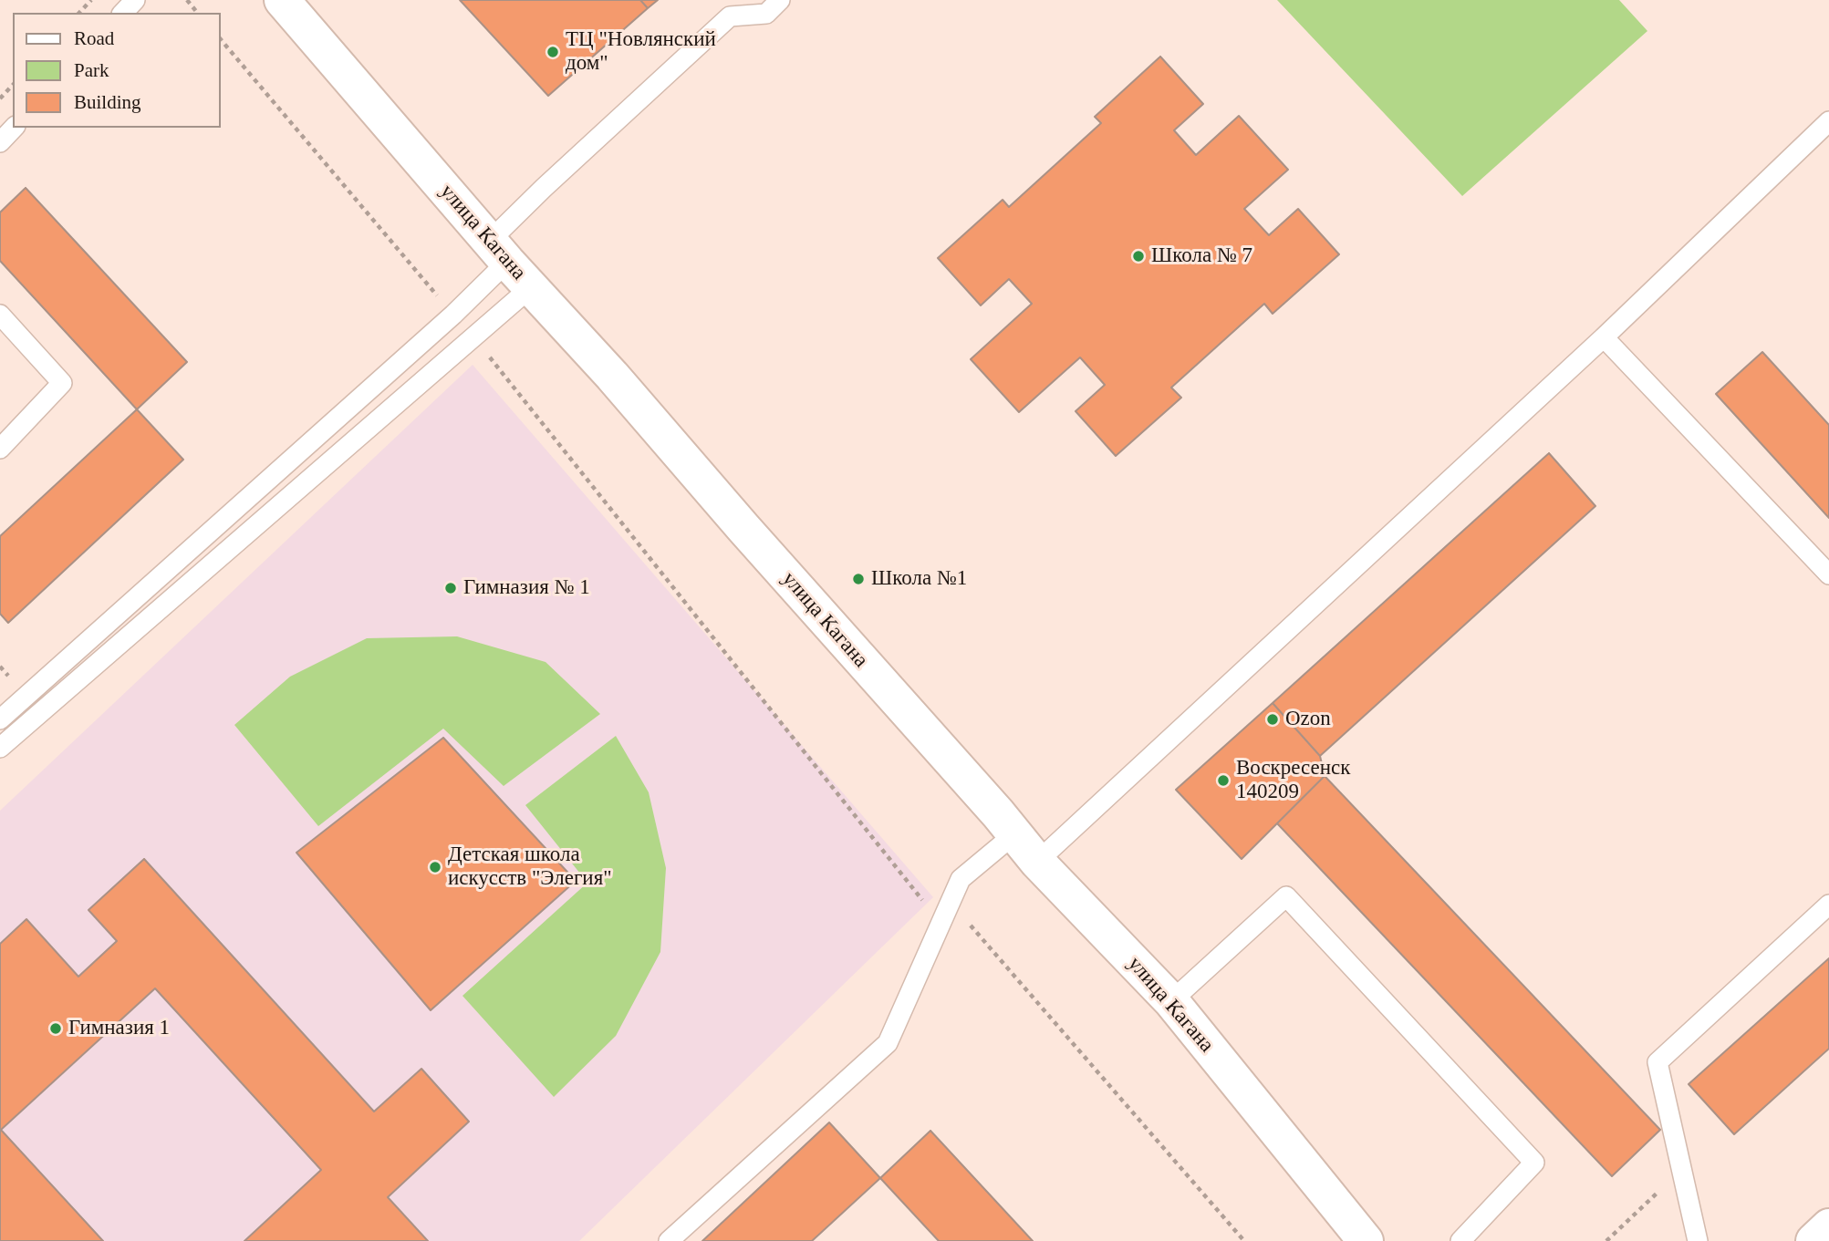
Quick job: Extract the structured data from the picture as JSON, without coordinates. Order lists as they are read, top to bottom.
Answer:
{
  "streets": {
    "street": ["улица Кагана"]
  },
  "places": [
    "ТЦ \"Новлянский дом\"",
    "Школа № 7",
    "Школа №1",
    "Гимназия № 1",
    "Ozon",
    "Воскресенск 140209",
    "Детская школа искусств \"Элегия\"",
    "Гимназия 1"
  ],
  "legend": ["Road", "Park", "Building"]
}
